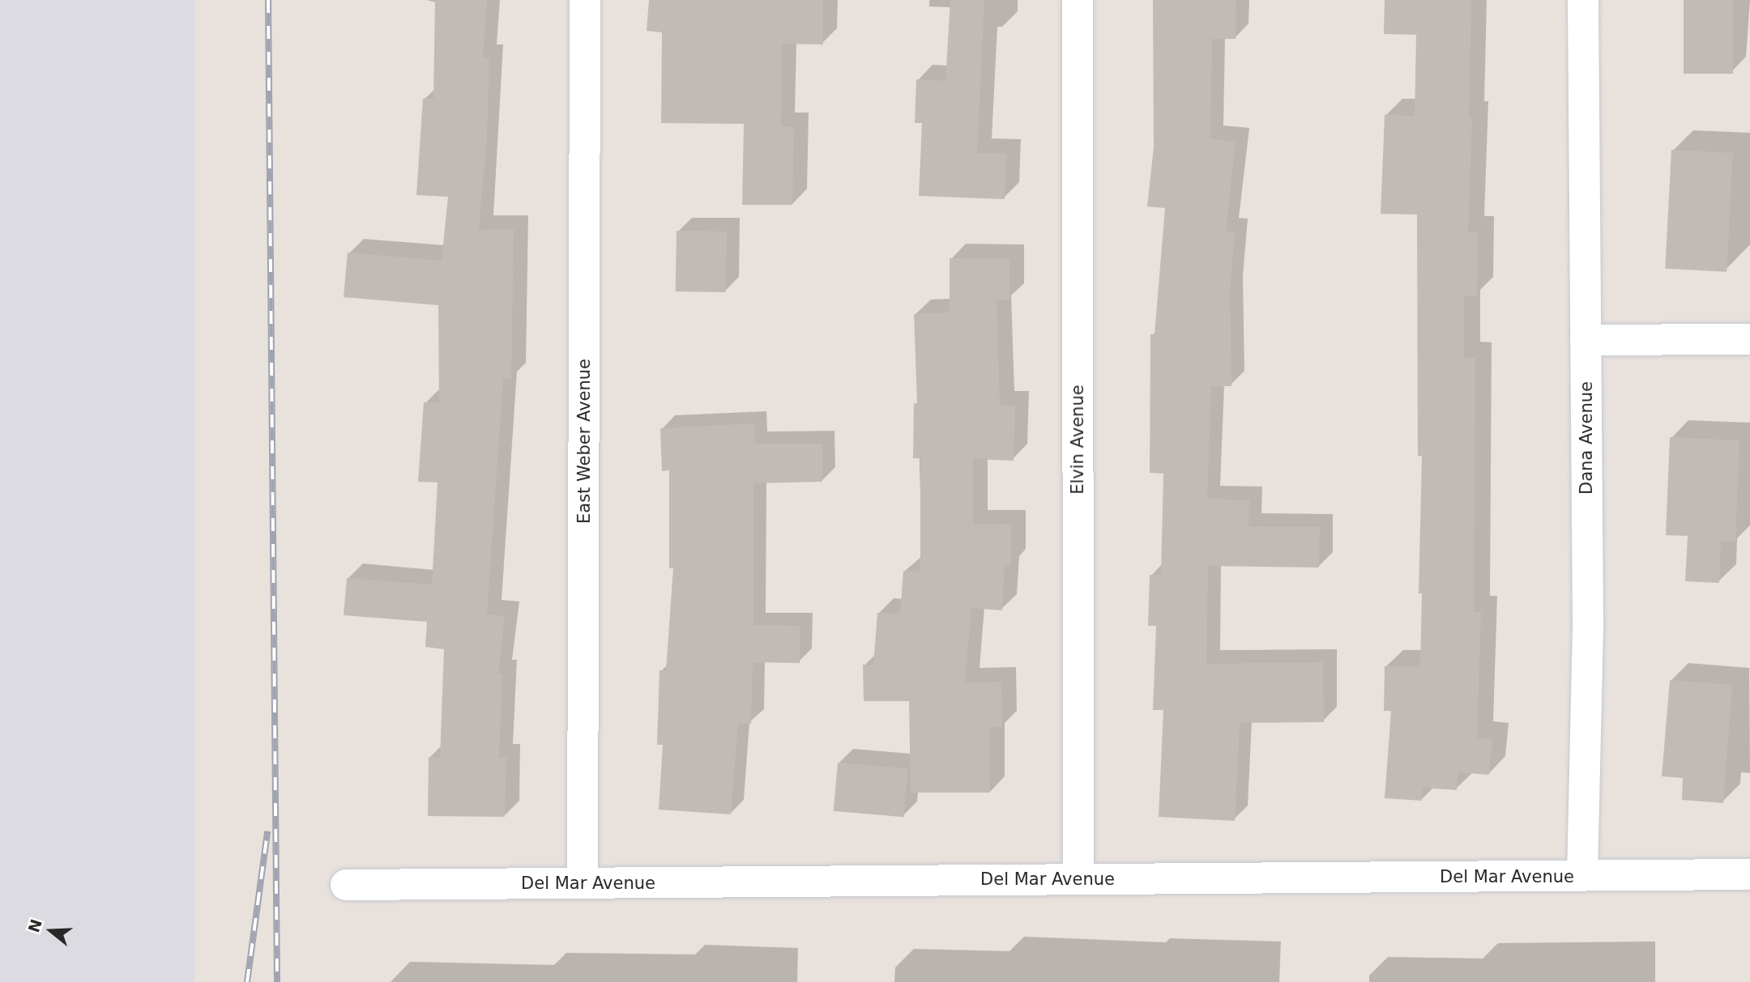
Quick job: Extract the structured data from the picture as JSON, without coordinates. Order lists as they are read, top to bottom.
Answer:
{
  "streets": {
    "street": [
      "Dana Avenue",
      "Elvin Avenue",
      "East Weber Avenue",
      "Del Mar Avenue"
    ]
  },
  "crossings": [
    ["Dana Avenue", "Del Mar Avenue"],
    ["Elvin Avenue", "Del Mar Avenue"],
    ["East Weber Avenue", "Del Mar Avenue"]
  ],
  "north": "left"
}
